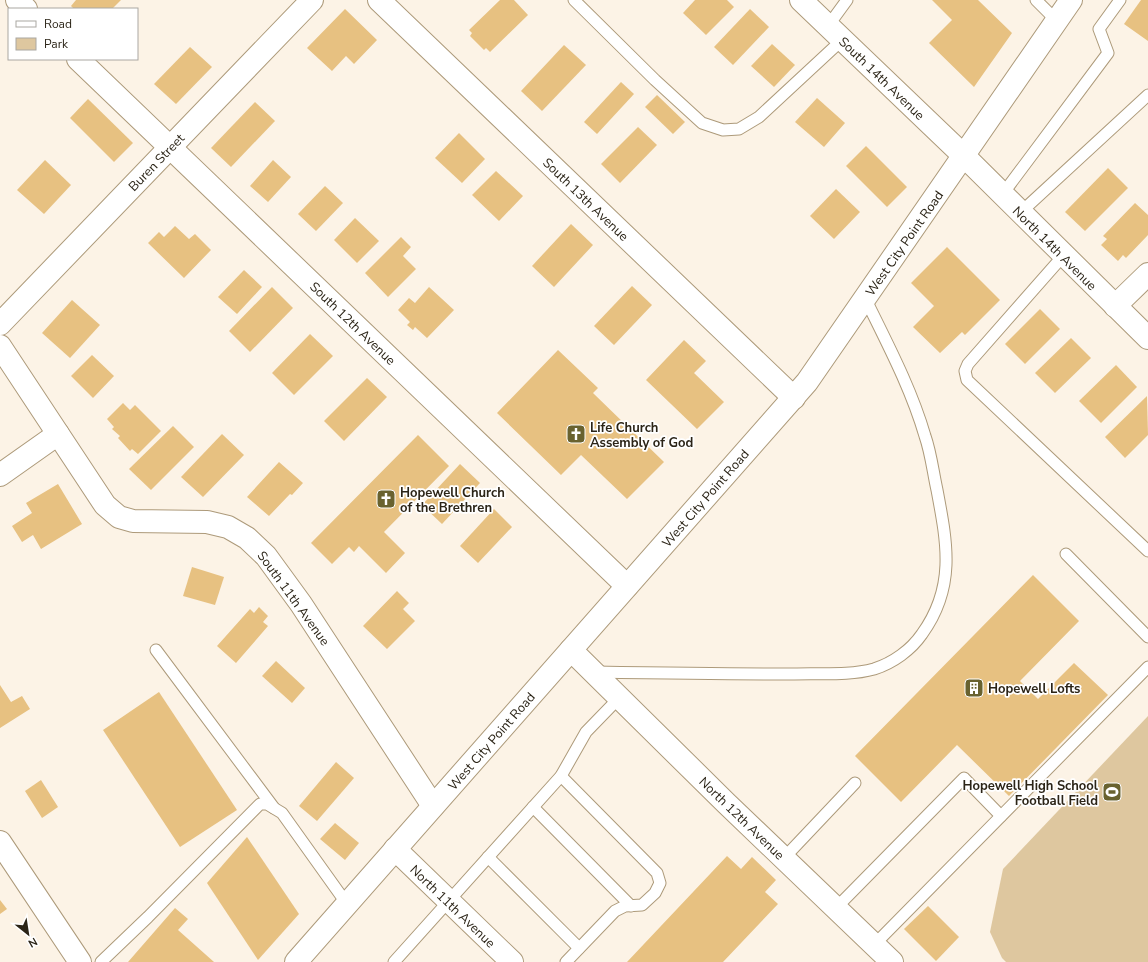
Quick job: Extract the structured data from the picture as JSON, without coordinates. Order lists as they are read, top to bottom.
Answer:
{
  "streets": {
    "street": [
      "South 14th Avenue",
      "Buren Street",
      "South 13th Avenue",
      "West City Point Road",
      "North 14th Avenue",
      "South 12th Avenue",
      "South 11th Avenue",
      "North 12th Avenue",
      "North 11th Avenue"
    ]
  },
  "crossings": [
    ["South 14th Avenue", "West City Point Road"],
    ["South 14th Avenue", "North 14th Avenue"],
    ["Buren Street", "South 12th Avenue"],
    ["South 13th Avenue", "West City Point Road"],
    ["West City Point Road", "North 14th Avenue"],
    ["West City Point Road", "South 12th Avenue"],
    ["West City Point Road", "South 11th Avenue"],
    ["West City Point Road", "North 12th Avenue"],
    ["West City Point Road", "North 11th Avenue"]
  ],
  "places": {
    "church": ["Life Church Assembly of God", "Hopewell Church of the Brethren"],
    "building": ["Hopewell Lofts"],
    "sports": ["Hopewell High School Football Field"]
  },
  "legend": ["Road", "Park"],
  "north": "bottom right"
}
